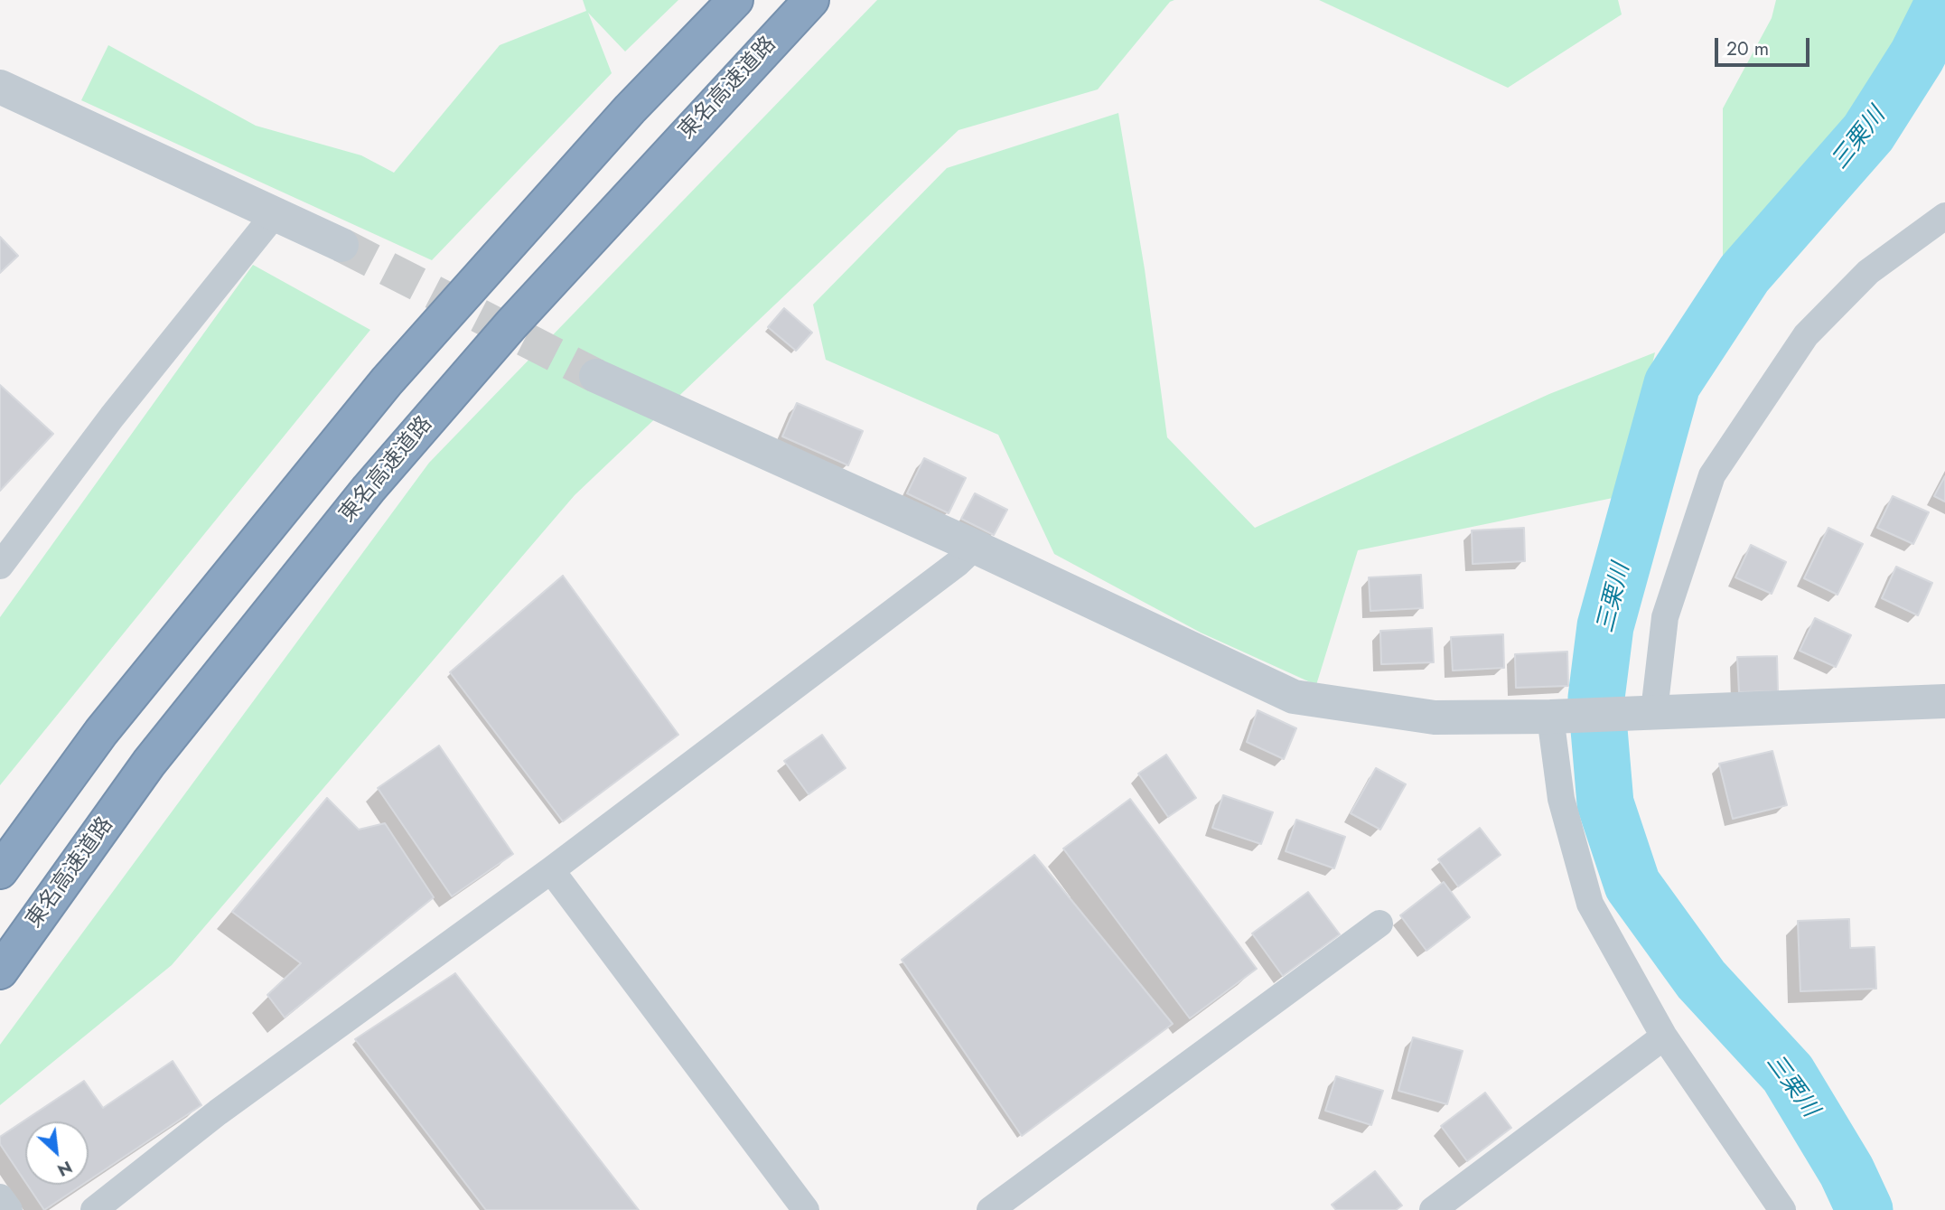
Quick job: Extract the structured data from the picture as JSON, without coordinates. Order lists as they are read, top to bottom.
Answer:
{
  "streets": {
    "highway": ["東名高速道路"]
  },
  "water": ["三栗川"],
  "scale_bar": "20 m",
  "north": "bottom right"
}
